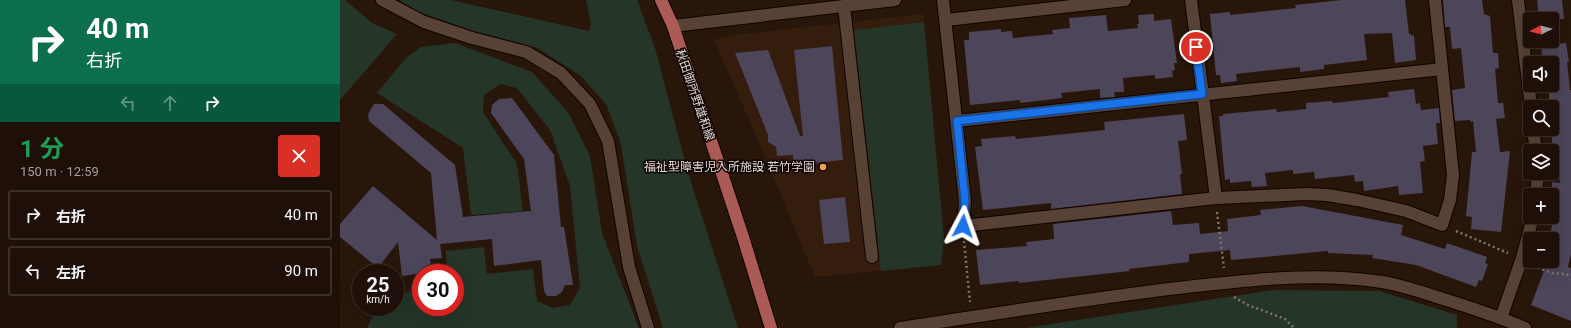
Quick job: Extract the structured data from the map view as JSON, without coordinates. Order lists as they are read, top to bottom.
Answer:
{
  "streets": {
    "main road": ["秋田御所野雄和線"]
  },
  "places": ["福祉型障害児入所施設 若竹学園"],
  "north": "left",
  "page": {
    "turn": ["40 m", "右折"],
    "map_buttons": ["+", "−"],
    "heading": ["1 分", "150 m · 12:59"],
    "list": [
      {
        "name": "右折",
        "value": "40 m"
      },
      {
        "name": "左折",
        "value": "90 m"
      }
    ],
    "speed": "25 km/h",
    "limit": "30"
  }
}
